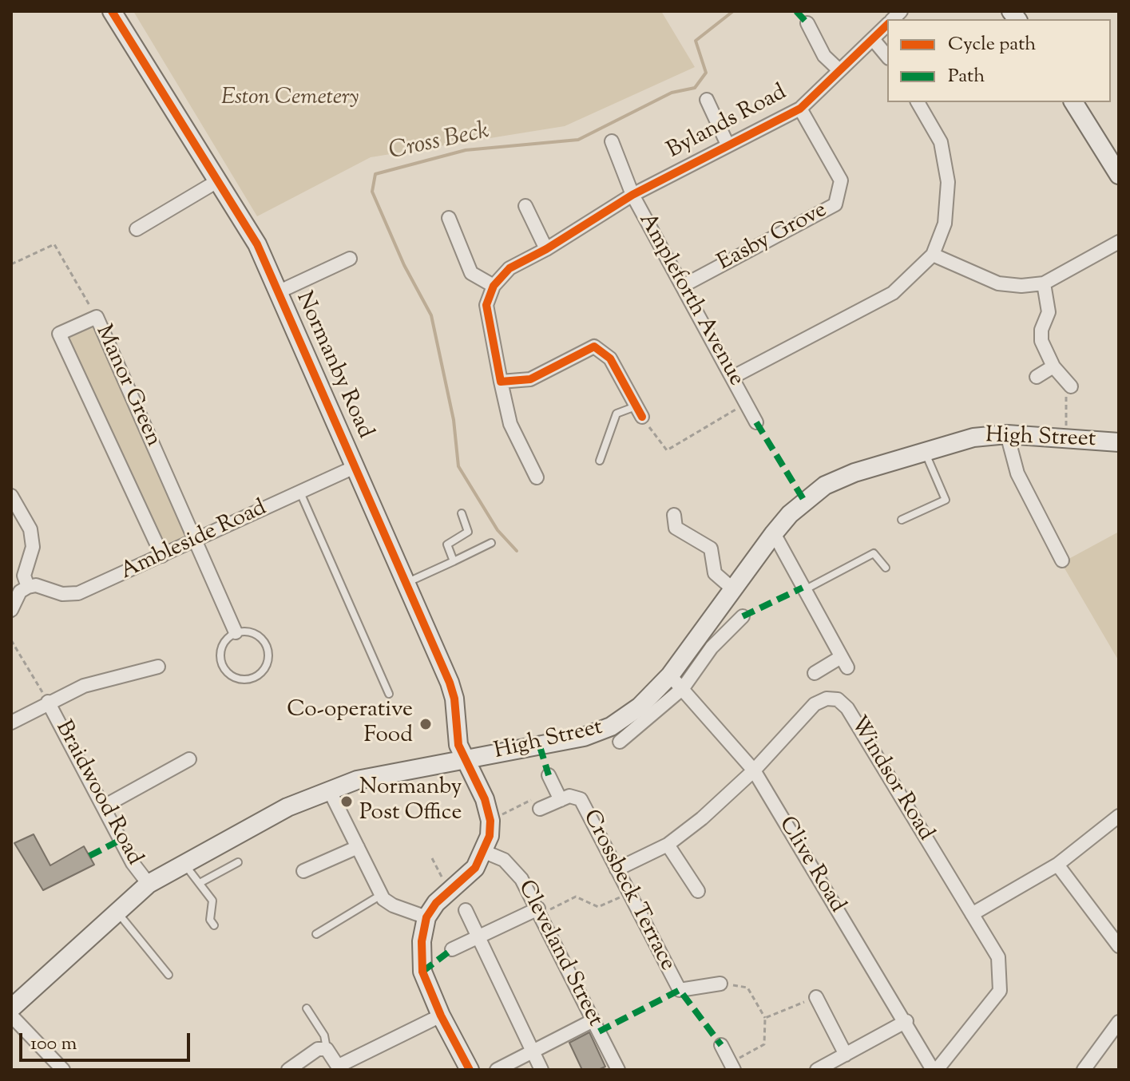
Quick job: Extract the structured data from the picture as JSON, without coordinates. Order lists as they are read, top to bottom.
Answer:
{
  "streets": {
    "main road": ["Normanby Road", "High Street"],
    "street": [
      "Bylands Road",
      "Easby Grove",
      "Ampleforth Avenue",
      "Manor Green",
      "Ambleside Road",
      "Windsor Road",
      "Braidwood Road",
      "Clive Road",
      "Crossbeck Terrace",
      "Cleveland Street"
    ]
  },
  "crossings": [
    ["Bylands Road", "Easby Grove"],
    ["Bylands Road", "Ampleforth Avenue"],
    ["Easby Grove", "Ampleforth Avenue"],
    ["Normanby Road", "High Street"],
    ["Normanby Road", "Ambleside Road"],
    ["Manor Green", "Ambleside Road"],
    ["High Street", "Braidwood Road"],
    ["High Street", "Clive Road"],
    ["Windsor Road", "Clive Road"],
    ["Windsor Road", "Crossbeck Terrace"]
  ],
  "water": ["Cross Beck"],
  "parks": ["Eston Cemetery"],
  "places": ["Co-operative Food", "Normanby Post Office"],
  "legend": ["Cycle path", "Path"],
  "scale_bar": "100 m"
}
